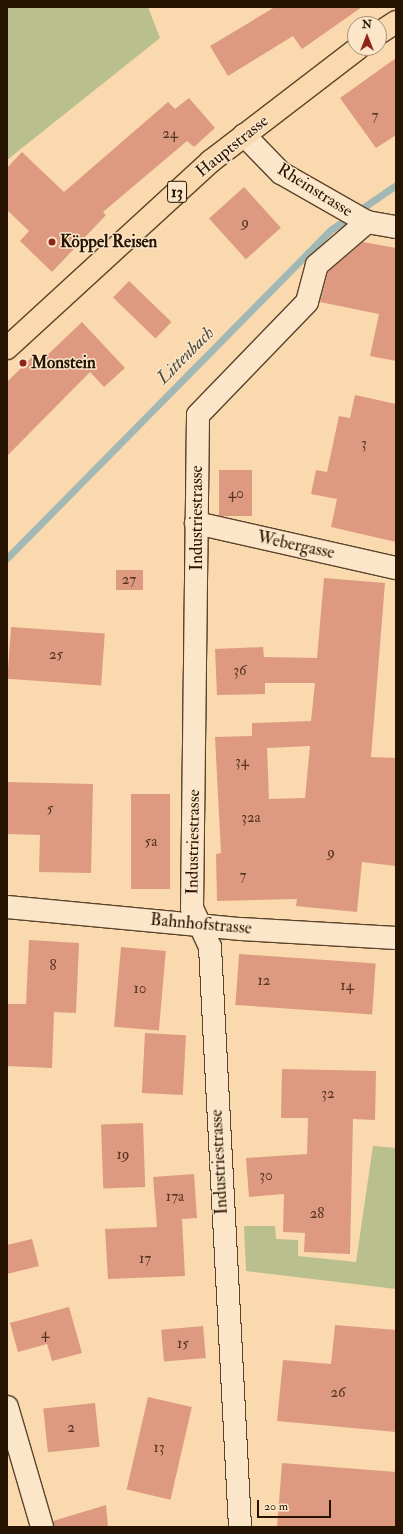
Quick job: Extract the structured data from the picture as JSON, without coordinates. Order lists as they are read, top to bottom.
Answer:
{
  "streets": {
    "main road": ["Hauptstrasse", "13"],
    "street": [
      "Rheinstrasse",
      "Industriestrasse",
      "Webergasse",
      "Bahnhofstrasse"
    ]
  },
  "crossings": [
    ["Hauptstrasse", "Rheinstrasse"],
    ["Rheinstrasse", "Industriestrasse"],
    ["Industriestrasse", "Webergasse"],
    ["Industriestrasse", "Bahnhofstrasse"]
  ],
  "water": ["Littenbach"],
  "places": ["Köppel Reisen", "Monstein"],
  "house_numbers": [
    "7",
    "24",
    "9",
    "3",
    "40",
    "27",
    "25",
    "36",
    "34",
    "5",
    "32a",
    "5a",
    "9",
    "7",
    "8",
    "12",
    "14",
    "10",
    "32",
    "19",
    "30",
    "17a",
    "28",
    "17",
    "4",
    "15",
    "26",
    "2",
    "13"
  ],
  "scale_bar": "20 m",
  "north": "top"
}
